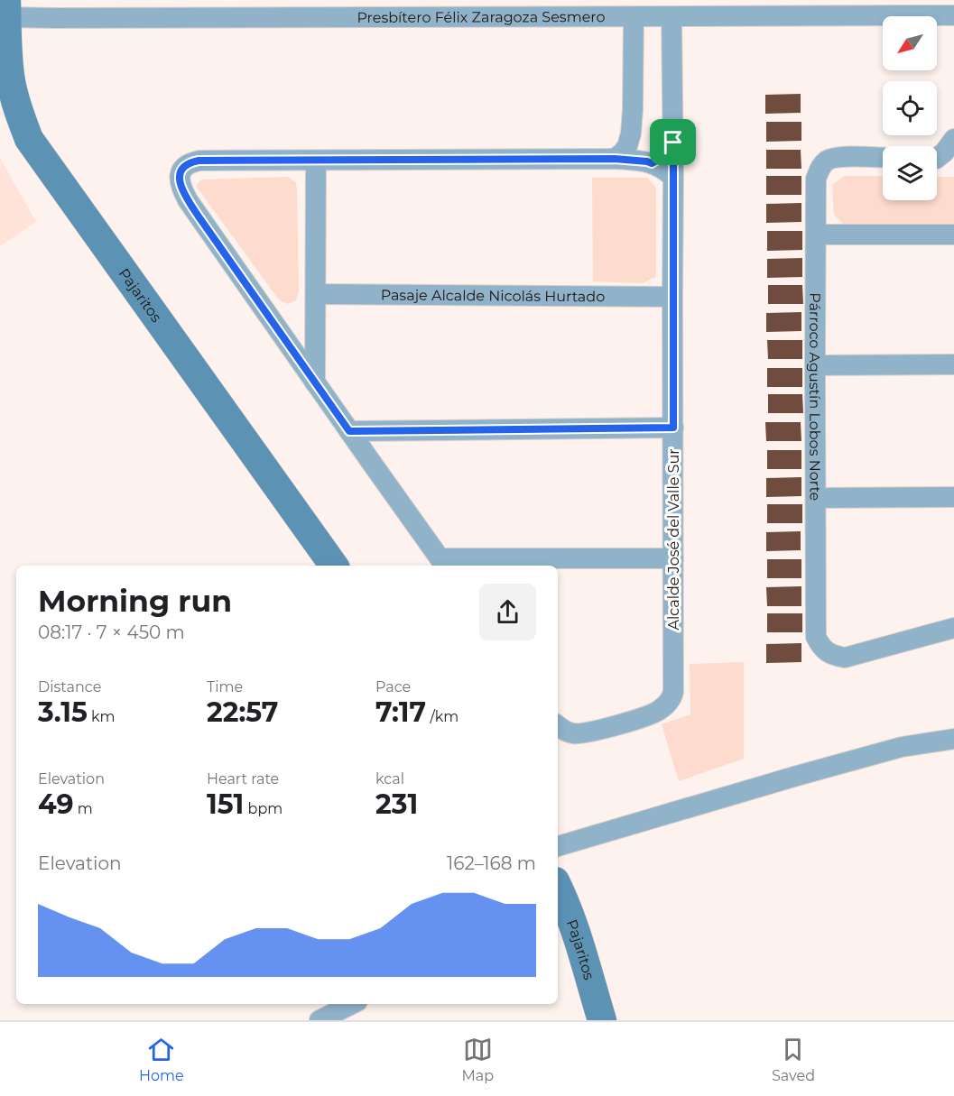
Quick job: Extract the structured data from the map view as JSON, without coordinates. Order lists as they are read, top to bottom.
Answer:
{
  "streets": {
    "street": [
      "Presbítero Félix Zaragoza Sesmero",
      "Pajaritos",
      "Pasaje Alcalde Nicolás Hurtado",
      "Párroco Agustín Lobos Norte",
      "Alcalde José del Valle Sur"
    ]
  },
  "crossings": [
    ["Presbítero Félix Zaragoza Sesmero", "Pajaritos"],
    ["Presbítero Félix Zaragoza Sesmero", "Alcalde José del Valle Sur"],
    ["Pasaje Alcalde Nicolás Hurtado", "Alcalde José del Valle Sur"]
  ],
  "north": "bottom left",
  "page": {
    "heading": ["Morning run", "08:17 · 7 × 450 m"],
    "stats": [
      ["Distance", "3.15 km"],
      ["Time", "22:57"],
      ["Pace", "7:17 /km"],
      ["Elevation", "49 m"],
      ["Heart rate", "151 bpm"],
      ["kcal", "231"]
    ],
    "chart": ["Elevation", "162–168 m"],
    "tabs": ["Home", "Map", "Saved"]
  }
}
